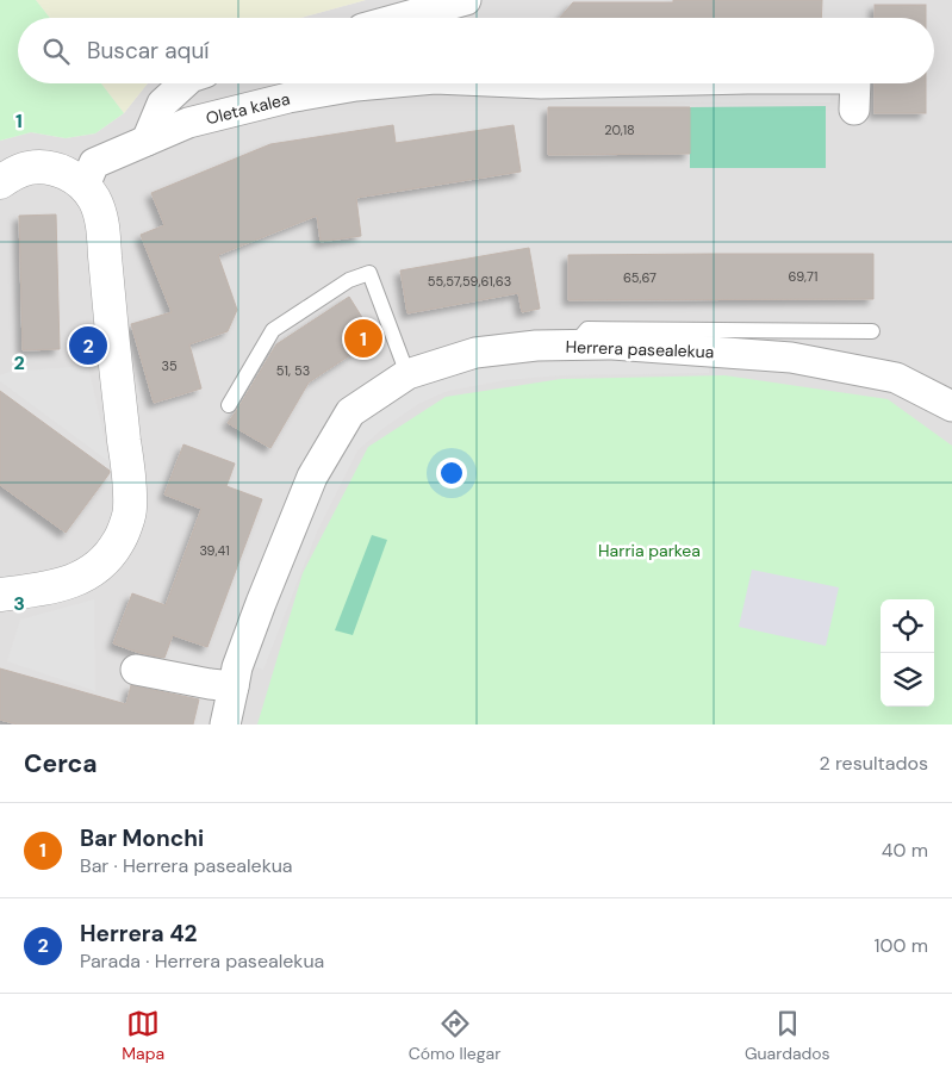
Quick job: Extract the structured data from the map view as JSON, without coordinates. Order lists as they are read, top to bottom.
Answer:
{
  "streets": {
    "street": ["Oleta kalea", "Herrera pasealekua"]
  },
  "parks": ["Harria parkea"],
  "house_numbers": [
    "20,18",
    "69,71",
    "65,67",
    "55,57,59,61,63",
    "35",
    "51, 53",
    "39,41"
  ],
  "page": {
    "search": "Buscar aquí",
    "pins": ["1", "2"],
    "heading": ["Cerca", "2 resultados"],
    "list": [
      {
        "mark": "1",
        "name": "Bar Monchi",
        "note": "Bar · Herrera pasealekua",
        "value": "40 m"
      },
      {
        "mark": "2",
        "name": "Herrera 42",
        "note": "Parada · Herrera pasealekua",
        "value": "100 m"
      }
    ],
    "nav": ["Mapa", "Cómo llegar", "Guardados"]
  },
  "grid": {
    "rows": ["1", "2", "3"]
  }
}
